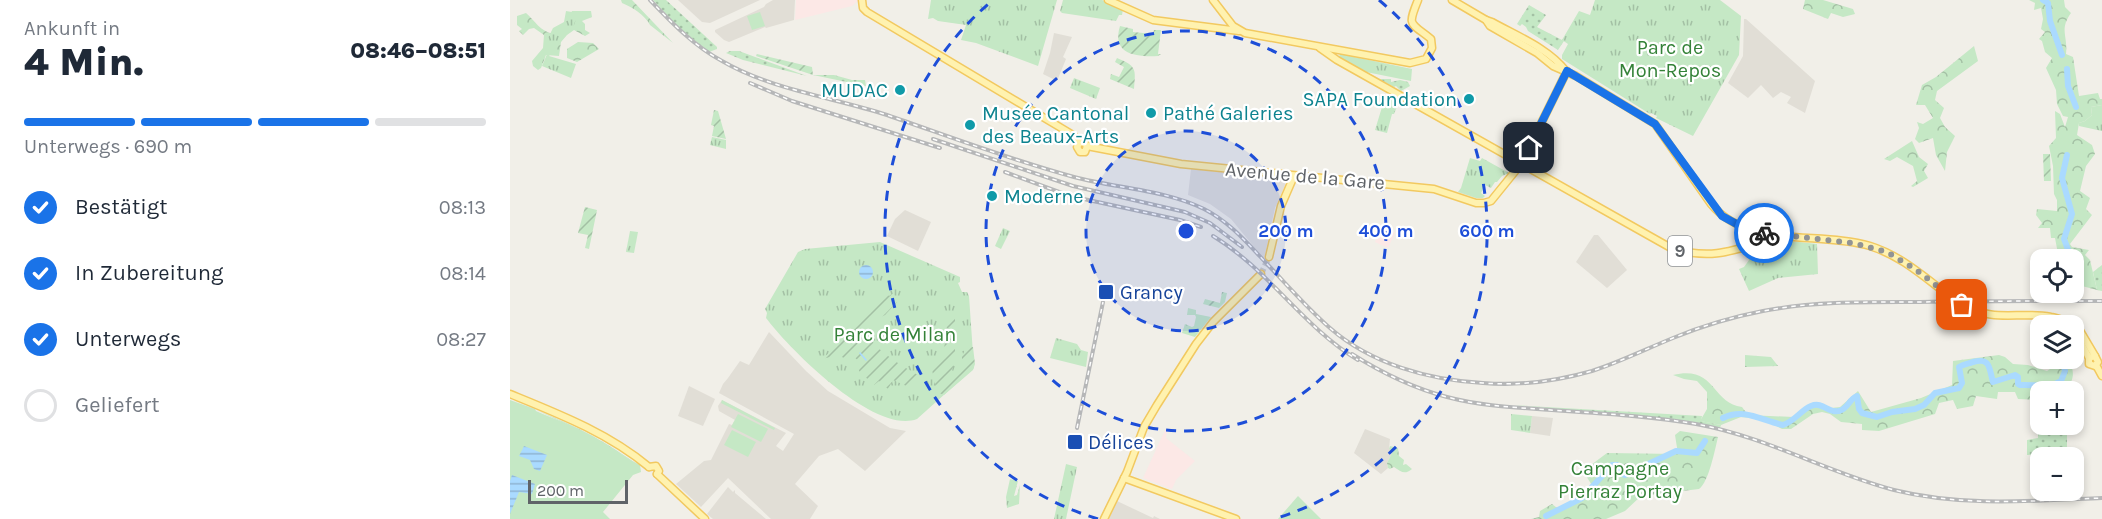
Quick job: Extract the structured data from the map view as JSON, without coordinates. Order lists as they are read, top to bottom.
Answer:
{
  "streets": {
    "main road": ["Avenue de la Gare", "9"]
  },
  "crossings": [
    ["Avenue de la Gare", "9"]
  ],
  "parks": ["Parc de Mon-Repos", "Parc de Milan", "Campagne Pierraz Portay"],
  "places": {
    "other": [
      "MUDAC",
      "SAPA Foundation",
      "Pathé Galeries",
      "Musée Cantonal des Beaux-Arts",
      "Moderne"
    ],
    "transit": ["Grancy", "Délices"]
  },
  "scale_bar": "200 m",
  "page": {
    "heading": ["4 Min.", "Ankunft in", "08:46–08:51"],
    "bar": "Unterwegs · 690 m",
    "list": [
      ["Bestätigt", "08:13"],
      ["In Zubereitung", "08:14"],
      ["Unterwegs", "08:27"],
      "Geliefert"
    ],
    "map_buttons": ["+", "−"],
    "scale": "200 m"
  },
  "rings": ["200 m", "400 m", "600 m"]
}
